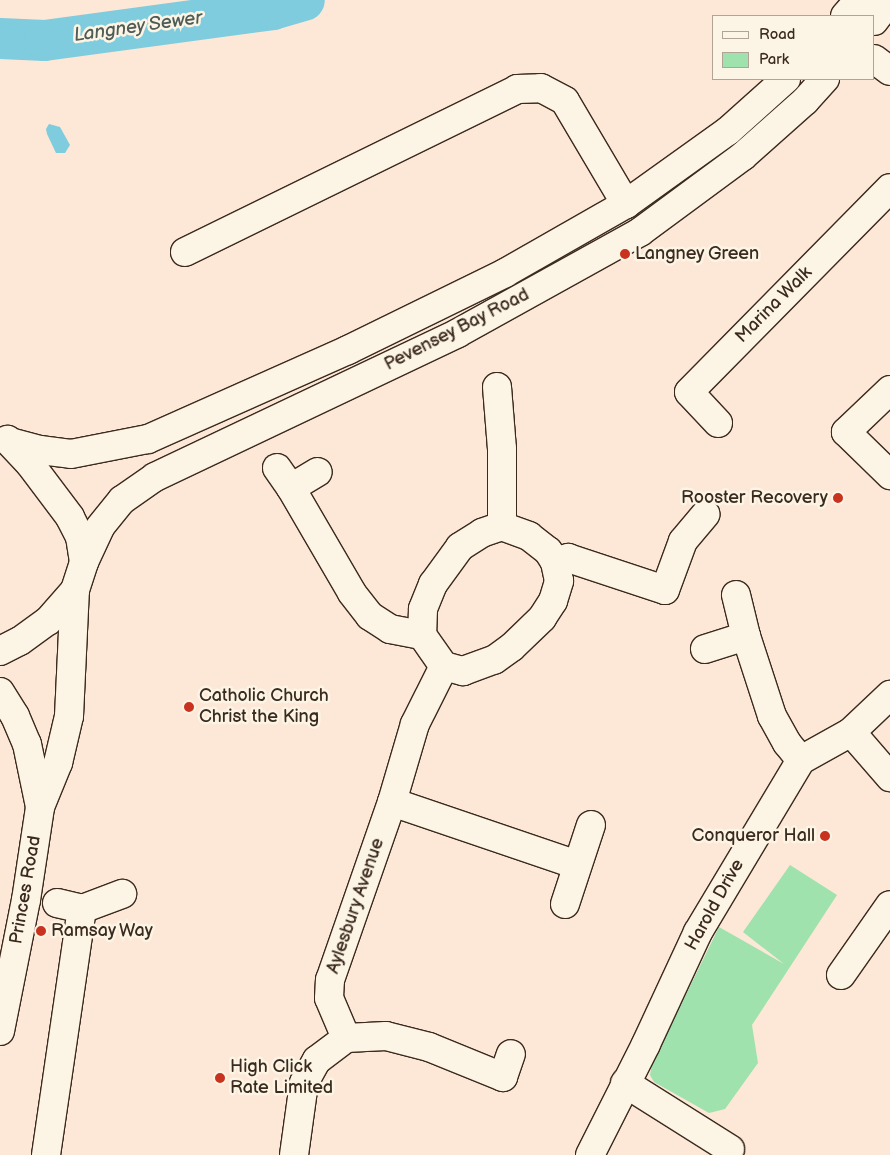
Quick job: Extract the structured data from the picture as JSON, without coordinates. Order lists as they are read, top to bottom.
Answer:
{
  "streets": {
    "street": [
      "Marina Walk",
      "Pevensey Bay Road",
      "Princes Road",
      "Harold Drive",
      "Aylesbury Avenue"
    ]
  },
  "crossings": [
    ["Pevensey Bay Road", "Princes Road"]
  ],
  "water": ["Langney Sewer"],
  "places": [
    "Langney Green",
    "Rooster Recovery",
    "Catholic Church Christ the King",
    "Conqueror Hall",
    "Ramsay Way",
    "High Click Rate Limited"
  ],
  "legend": ["Road", "Park"]
}
